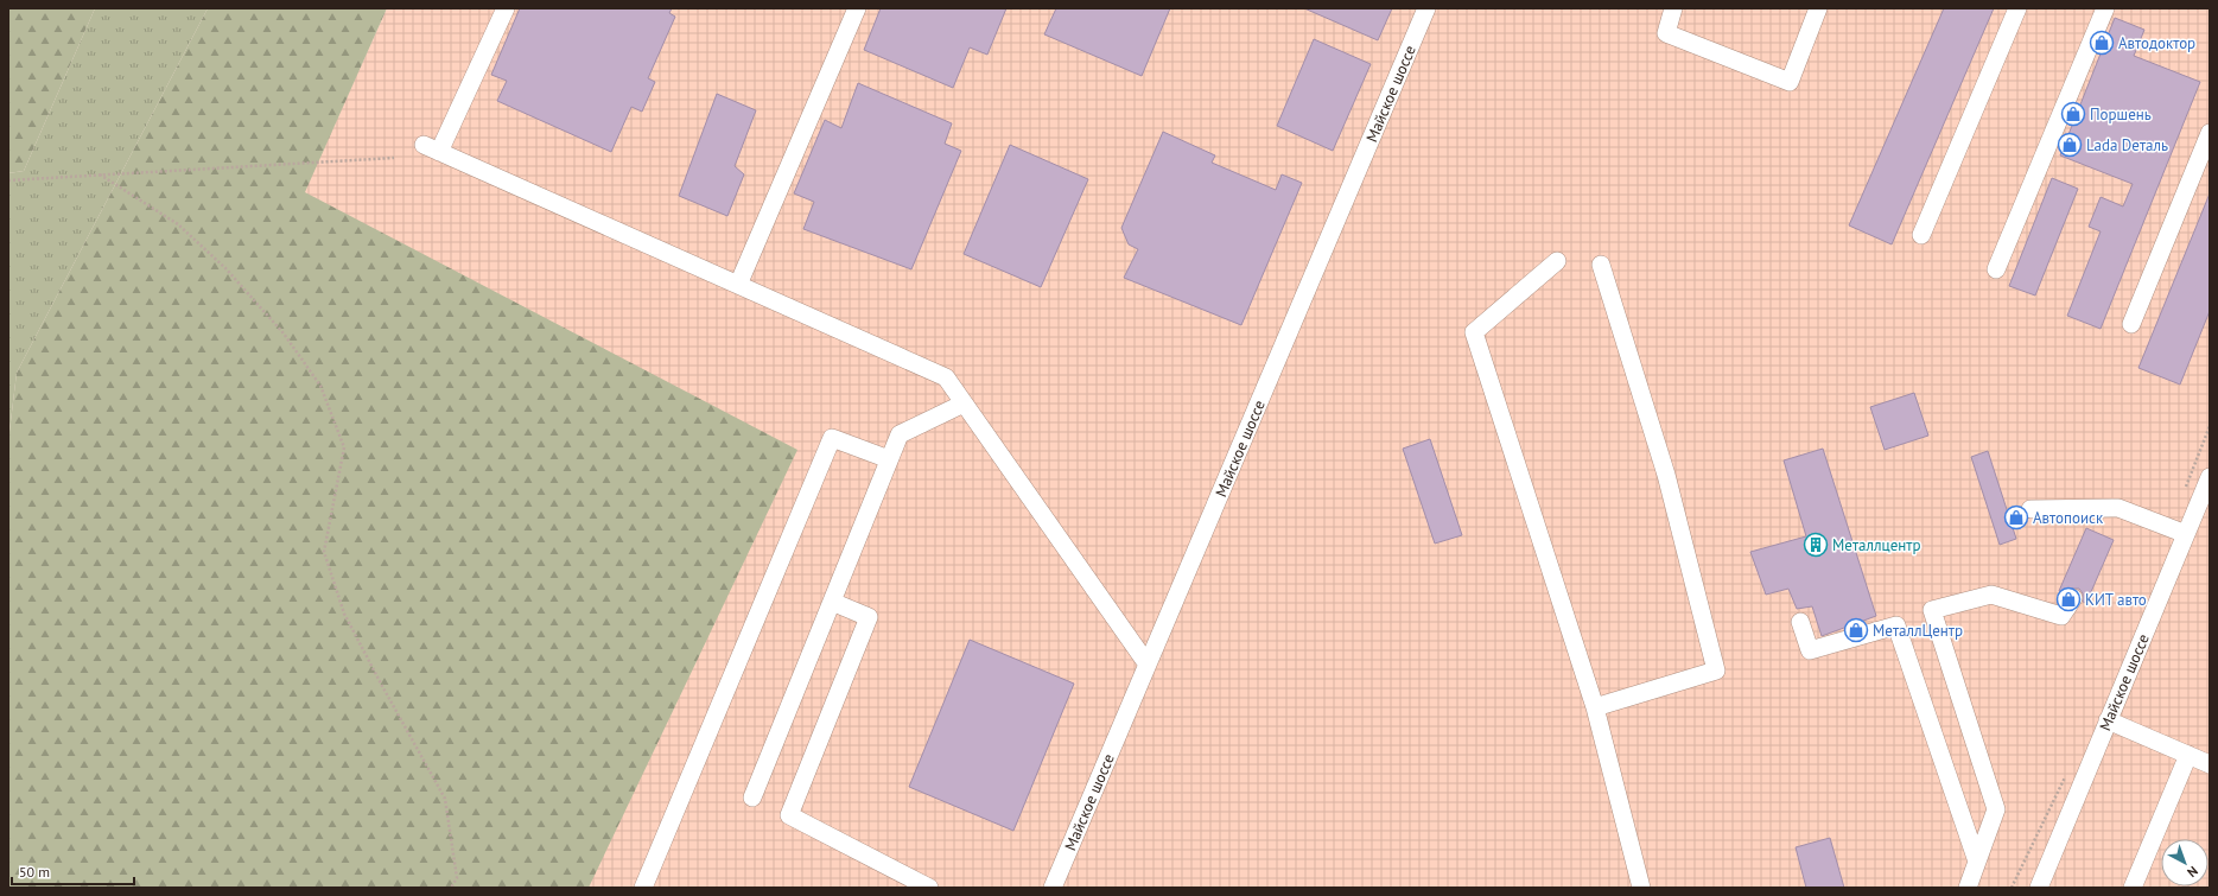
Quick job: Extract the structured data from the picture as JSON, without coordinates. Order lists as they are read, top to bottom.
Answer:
{
  "streets": {
    "street": ["Майское шоссе"]
  },
  "places": {
    "shop": [
      "Автодоктор",
      "Поршень",
      "Lada Dеталь",
      "Автопоиск",
      "КИТ авто",
      "МеталлЦентр"
    ],
    "building": ["Металлцентр"]
  },
  "scale_bar": "50 m",
  "north": "bottom right"
}
